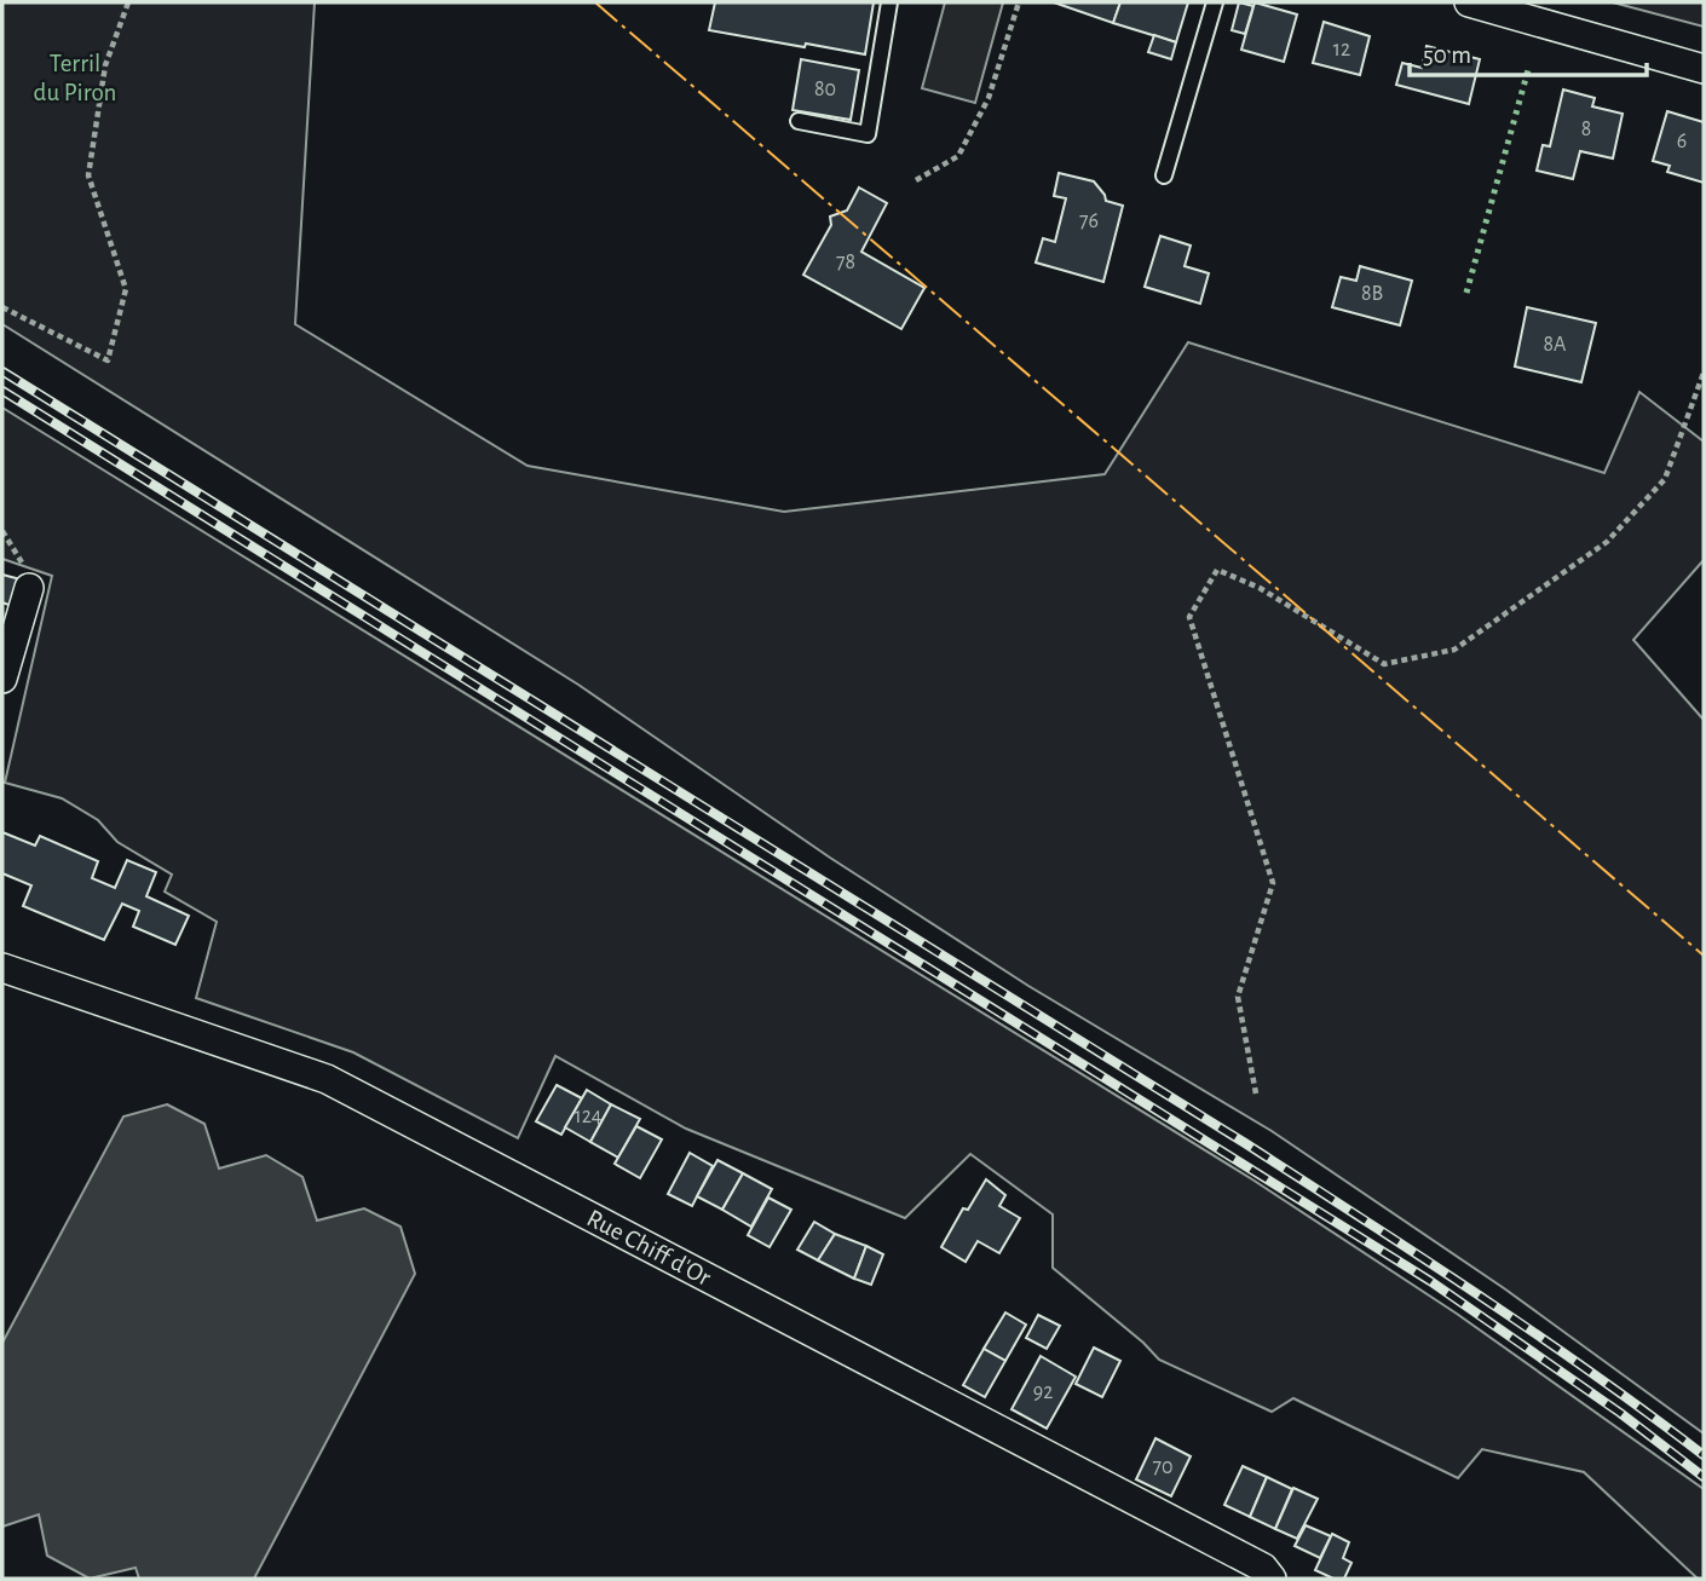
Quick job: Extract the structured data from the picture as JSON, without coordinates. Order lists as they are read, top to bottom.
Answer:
{
  "streets": {
    "street": ["Rue Chiff d'Or"]
  },
  "parks": ["Terril du Piron"],
  "house_numbers": [
    "12",
    "80",
    "8",
    "6",
    "76",
    "78",
    "8B",
    "8A",
    "124",
    "92",
    "70"
  ],
  "scale_bar": "50 m"
}
